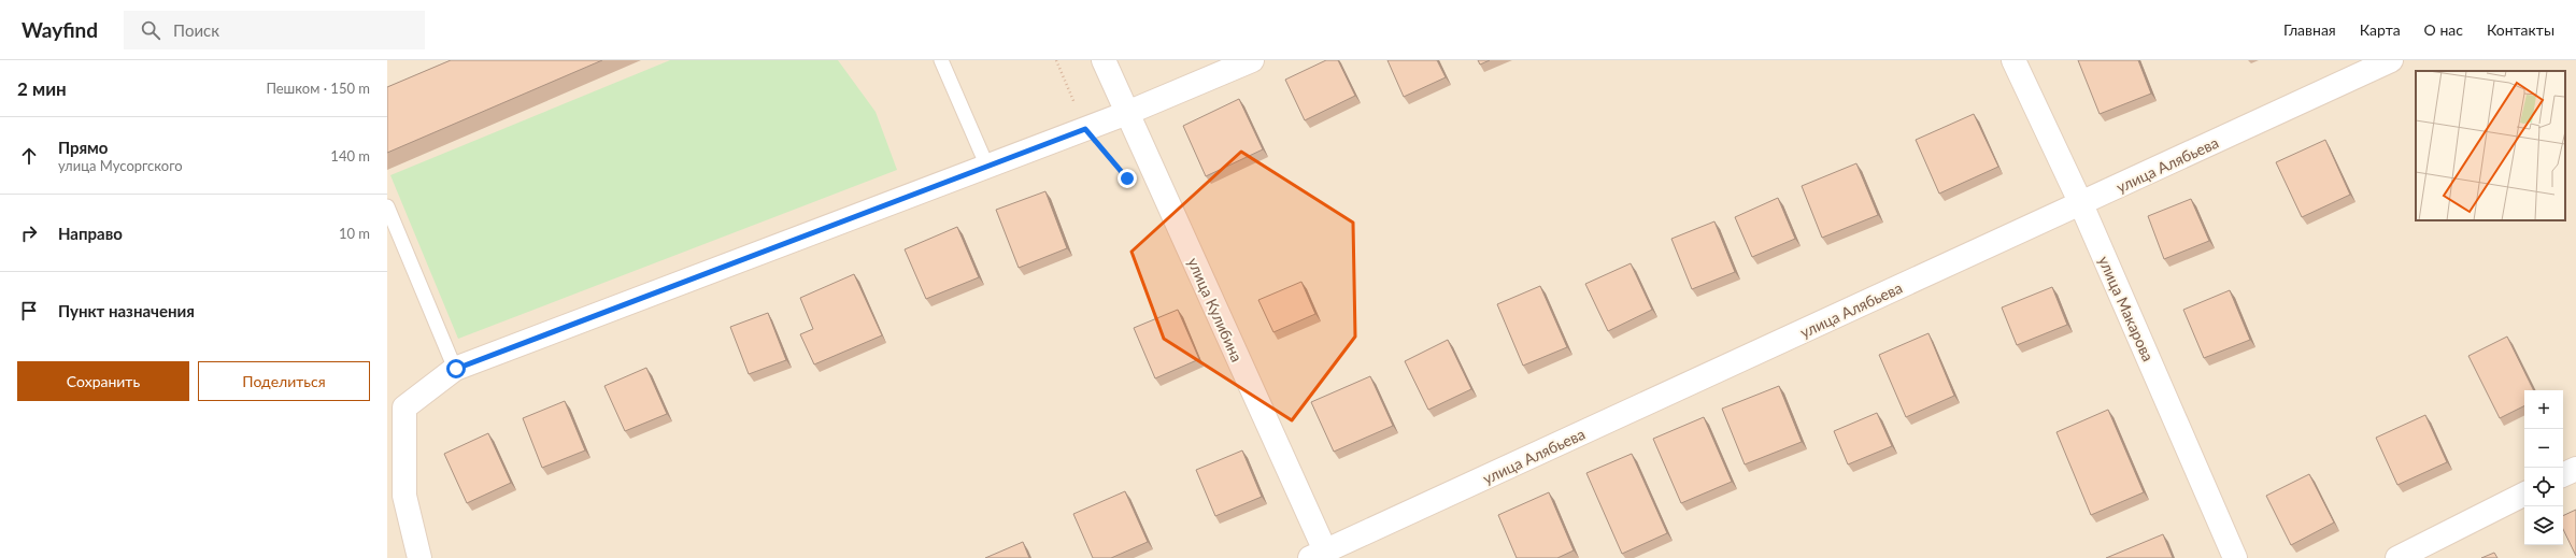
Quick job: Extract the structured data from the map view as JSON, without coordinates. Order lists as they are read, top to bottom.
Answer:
{
  "streets": {
    "street": ["улица Алябьева", "улица Макарова", "улица Кулибина"]
  },
  "crossings": [
    ["улица Алябьева", "улица Макарова"],
    ["улица Алябьева", "улица Кулибина"]
  ],
  "page": {
    "header": "Wayfind",
    "search": "Поиск",
    "nav": [
      "Главная",
      "Карта",
      "О нас",
      "Контакты"
    ],
    "heading": ["2 мин", "Пешком · 150 m"],
    "list": [
      ["Прямо", "улица Мусоргского", "140 m"],
      ["Направо", "10 m"],
      "Пункт назначения"
    ],
    "buttons": ["Сохранить", "Поделиться"],
    "map_buttons": ["+", "−"]
  }
}
